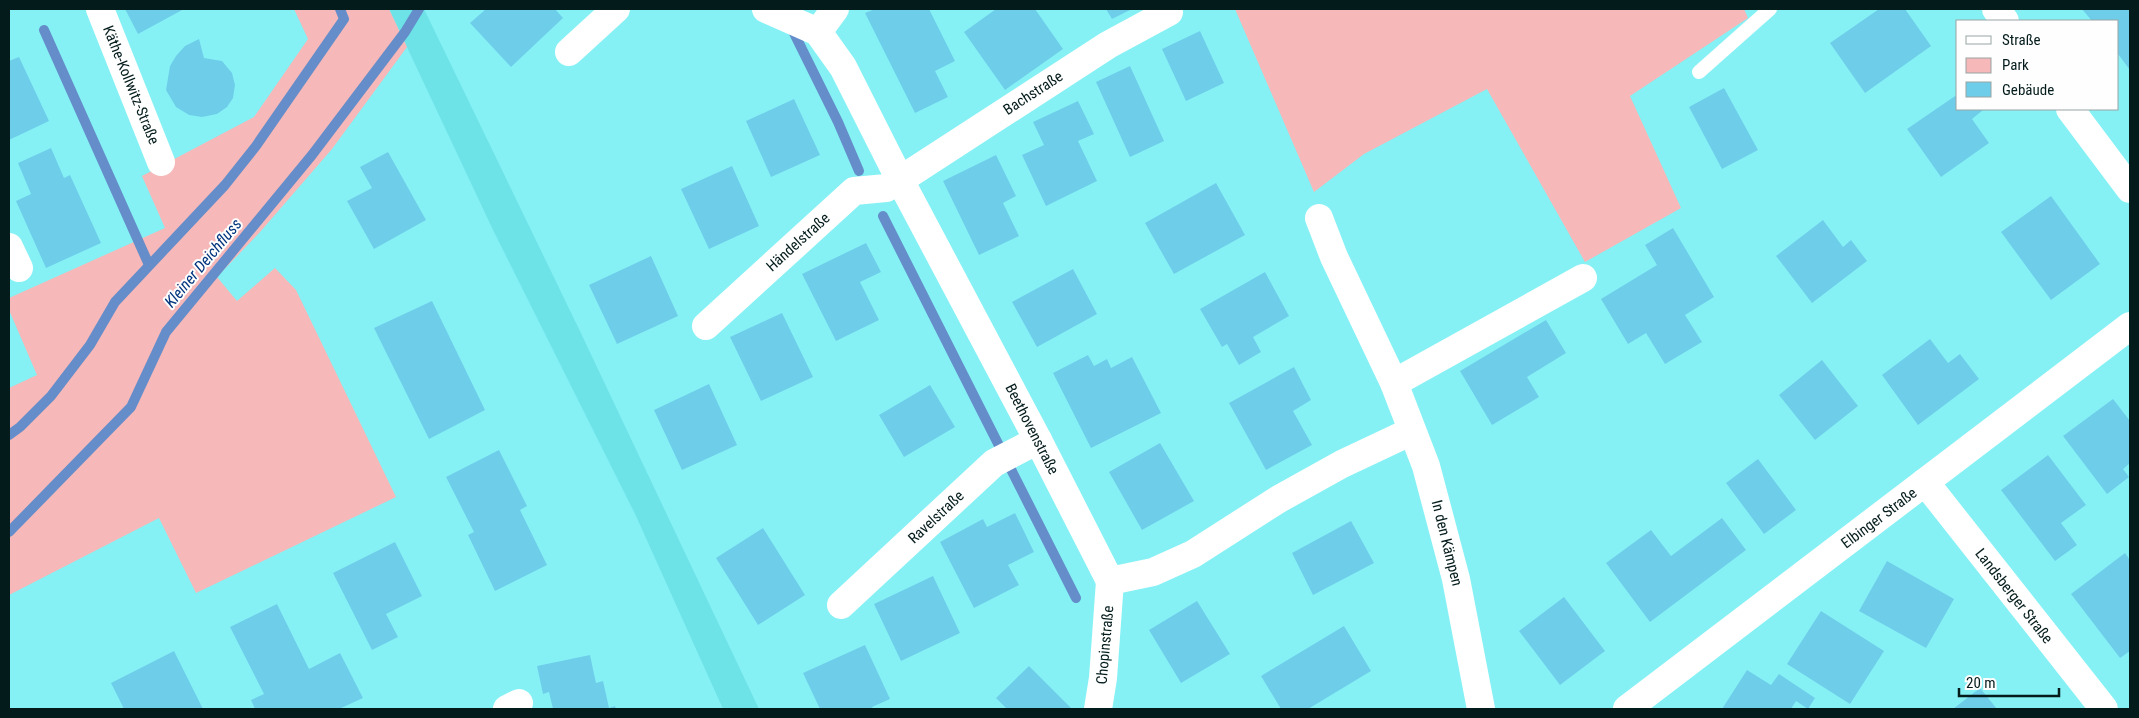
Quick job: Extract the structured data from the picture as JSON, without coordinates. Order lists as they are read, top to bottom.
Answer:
{
  "streets": {
    "street": [
      "Käthe-Kollwitz-Straße",
      "Bachstraße",
      "Händelstraße",
      "Beethovenstraße",
      "Ravelstraße",
      "Elbinger Straße",
      "In den Kämpen",
      "Landsberger Straße",
      "Chopinstraße"
    ]
  },
  "crossings": [
    ["Bachstraße", "Händelstraße"],
    ["Bachstraße", "Beethovenstraße"],
    ["Händelstraße", "Beethovenstraße"],
    ["Beethovenstraße", "Ravelstraße"],
    ["Beethovenstraße", "Chopinstraße"],
    ["Elbinger Straße", "Landsberger Straße"]
  ],
  "water": ["Kleiner Deichfluss"],
  "legend": ["Straße", "Park", "Gebäude"],
  "scale_bar": "20 m"
}
